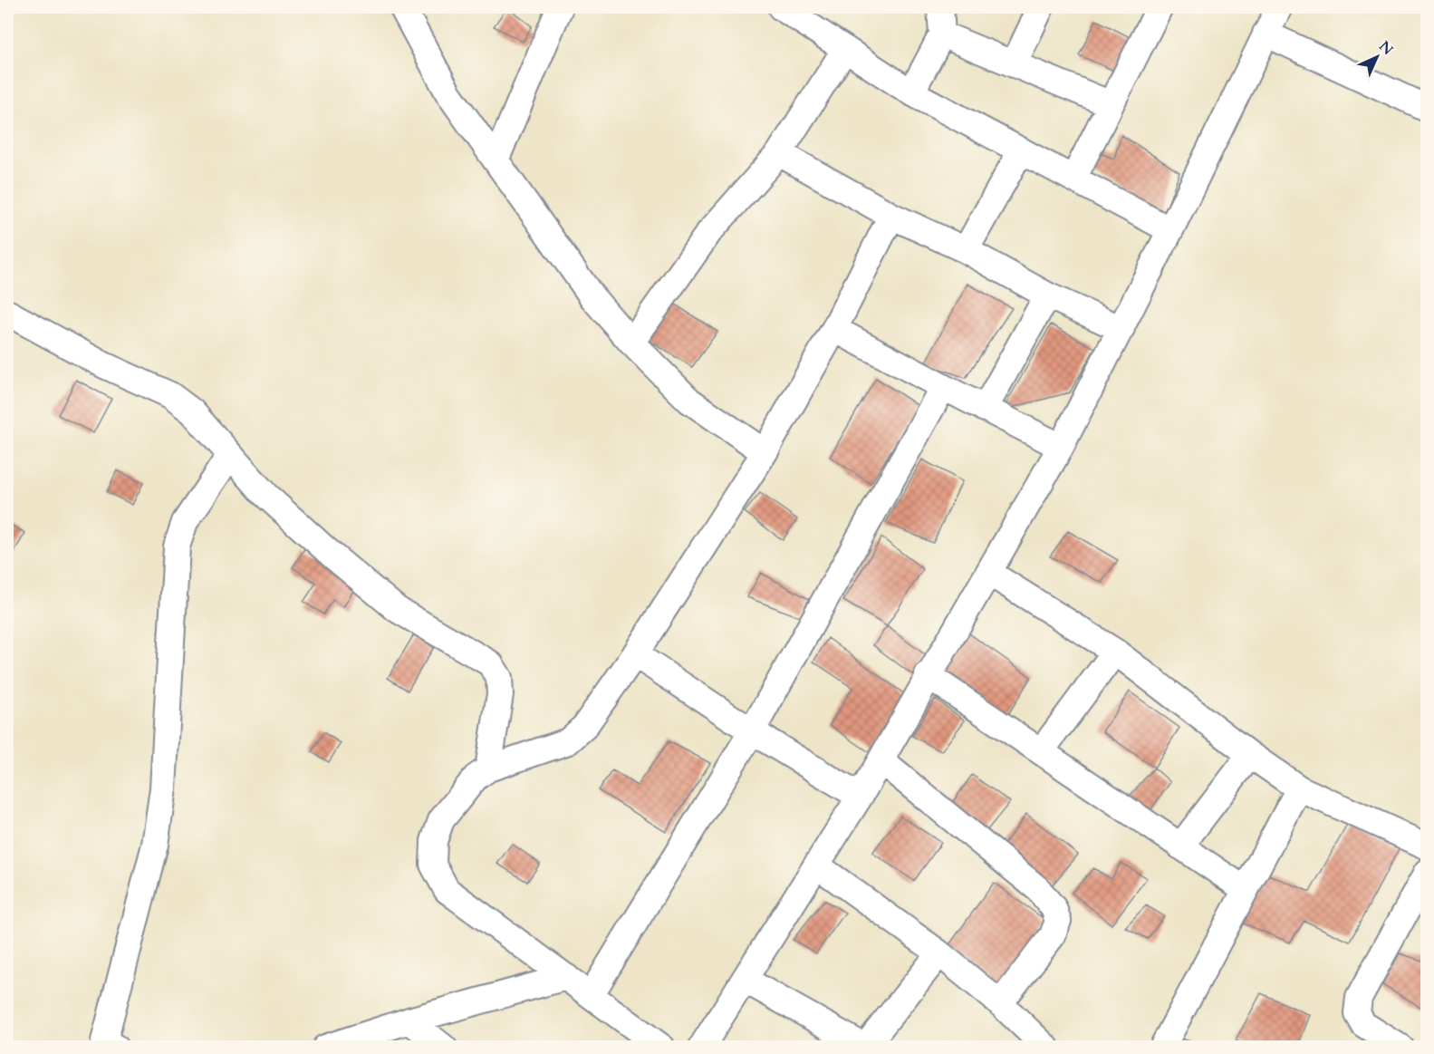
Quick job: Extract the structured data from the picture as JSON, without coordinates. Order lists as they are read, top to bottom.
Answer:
{
  "north": "top right"
}
